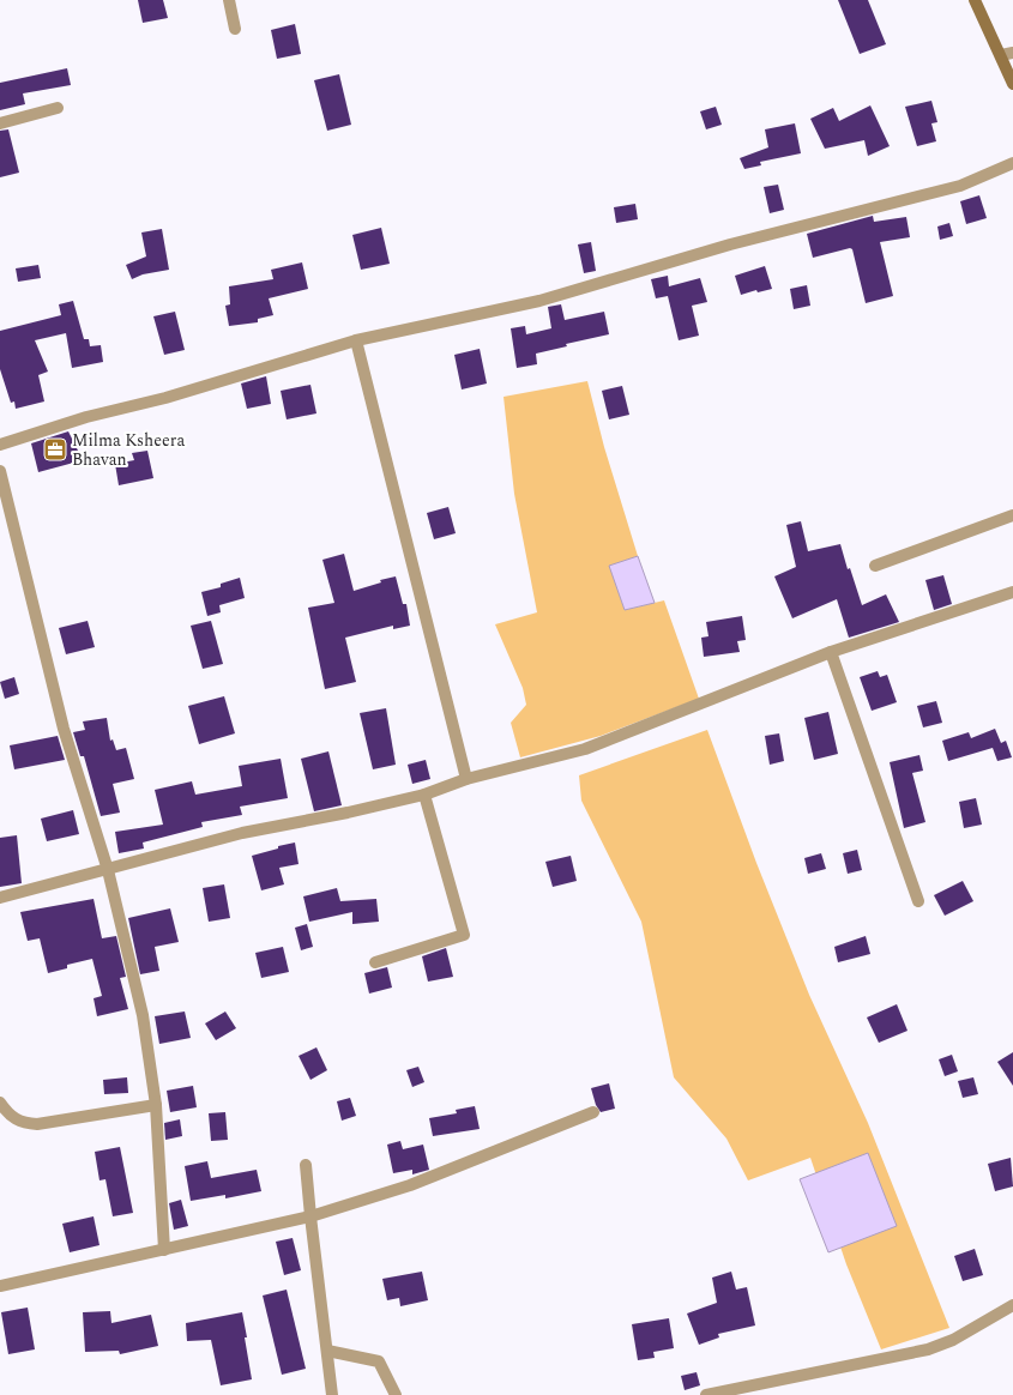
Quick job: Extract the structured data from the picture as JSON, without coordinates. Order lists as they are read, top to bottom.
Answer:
{
  "places": {
    "office": ["Milma Ksheera Bhavan"]
  }
}
